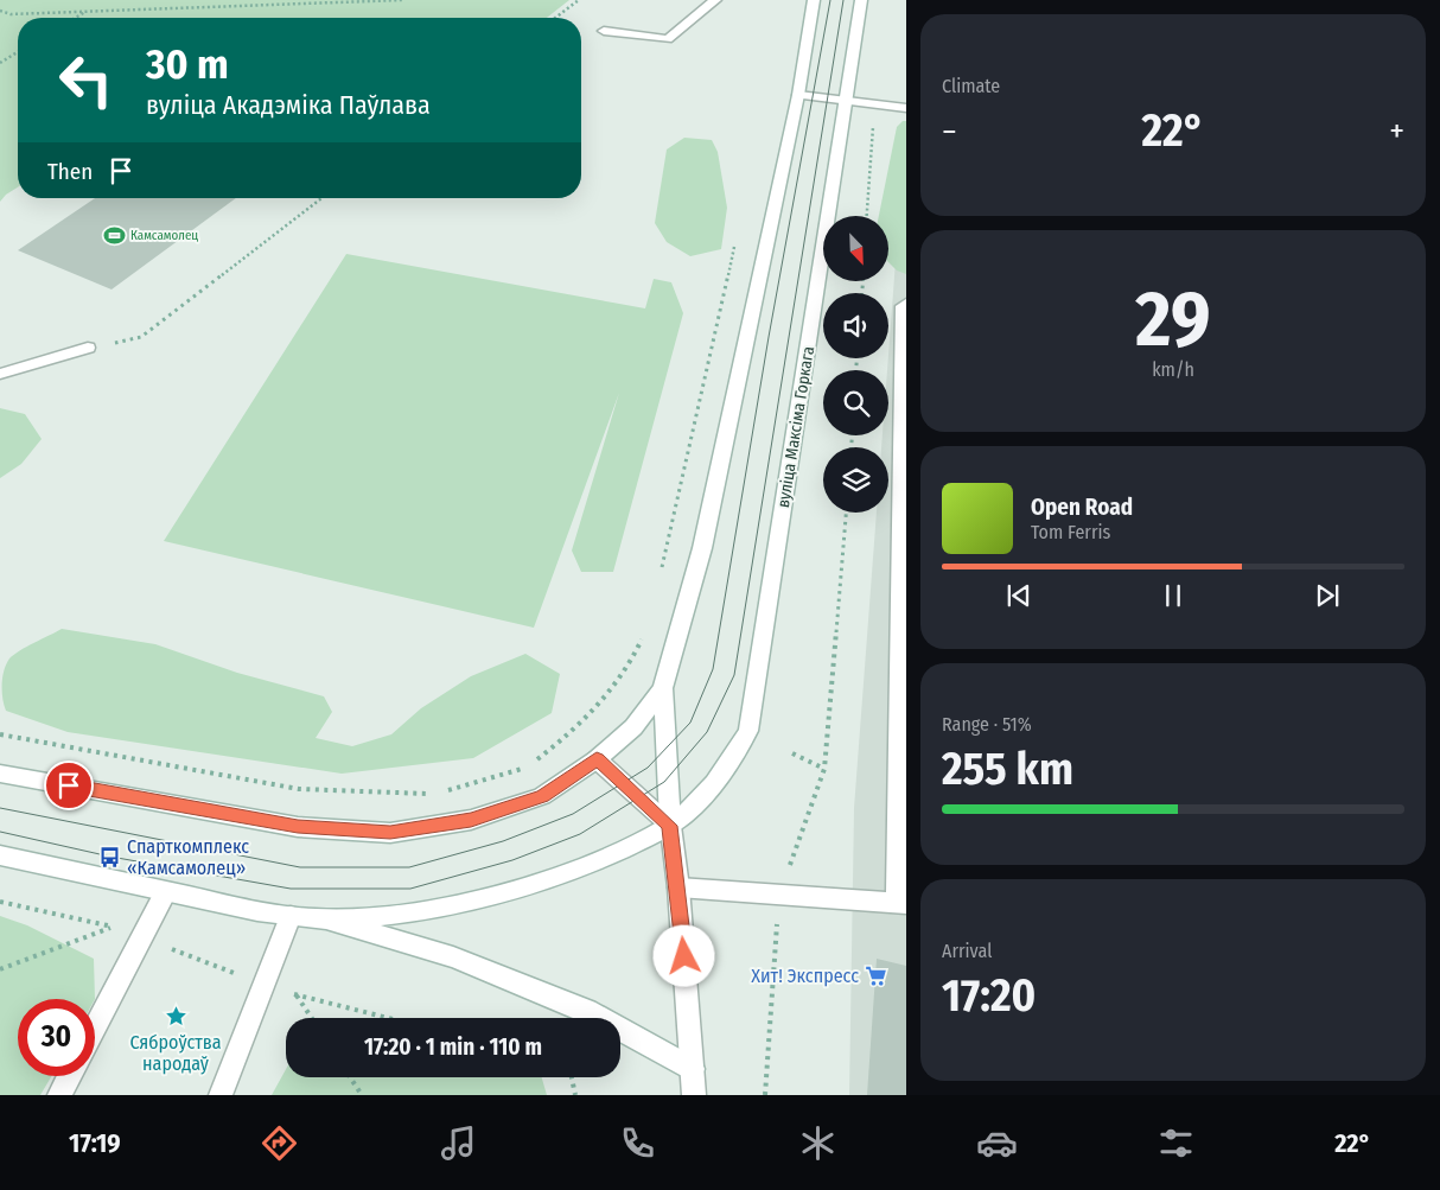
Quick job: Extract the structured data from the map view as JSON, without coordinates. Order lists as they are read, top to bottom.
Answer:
{
  "streets": {
    "main road": ["вуліца Максіма Горкага"]
  },
  "places": {
    "sports": ["Камсамолец"],
    "bus stop": ["Спарткомплекс «Камсамолец»"],
    "supermarket": ["Хит! Экспресс"],
    "place": ["Сяброўства народаў"]
  },
  "north": "bottom right",
  "page": {
    "tile": [
      "Climate",
      ["29", "km/h"],
      ["Range · 51%", "255 km"],
      ["Arrival", "17:20"]
    ],
    "turn": ["30 m", "вуліца Акадэміка Паўлава"],
    "heat": ["−", "22°", "+"],
    "then": "Then",
    "song": ["Open Road", "Tom Ferris"],
    "limit": "30",
    "trip": "17:20 · 1 min · 110 m",
    "tabs": ["17:19", "22°"]
  }
}
